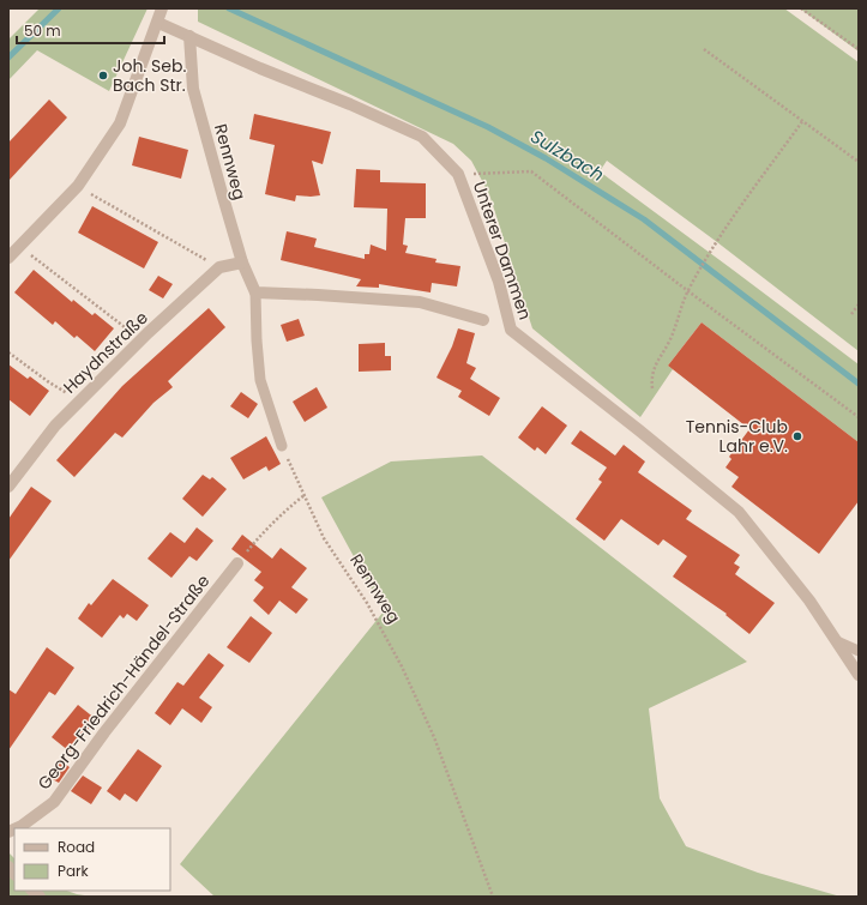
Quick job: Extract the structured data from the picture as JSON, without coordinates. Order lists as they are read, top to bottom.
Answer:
{
  "streets": {
    "street": [
      "Rennweg",
      "Unterer Dammen",
      "Haydnstraße",
      "Georg-Friedrich-Händel-Straße"
    ]
  },
  "crossings": [
    ["Rennweg", "Unterer Dammen"],
    ["Rennweg", "Haydnstraße"]
  ],
  "water": ["Sulzbach"],
  "places": ["Joh. Seb. Bach Str.", "Tennis-Club Lahr e.V."],
  "legend": ["Road", "Park"],
  "scale_bar": "50 m"
}
